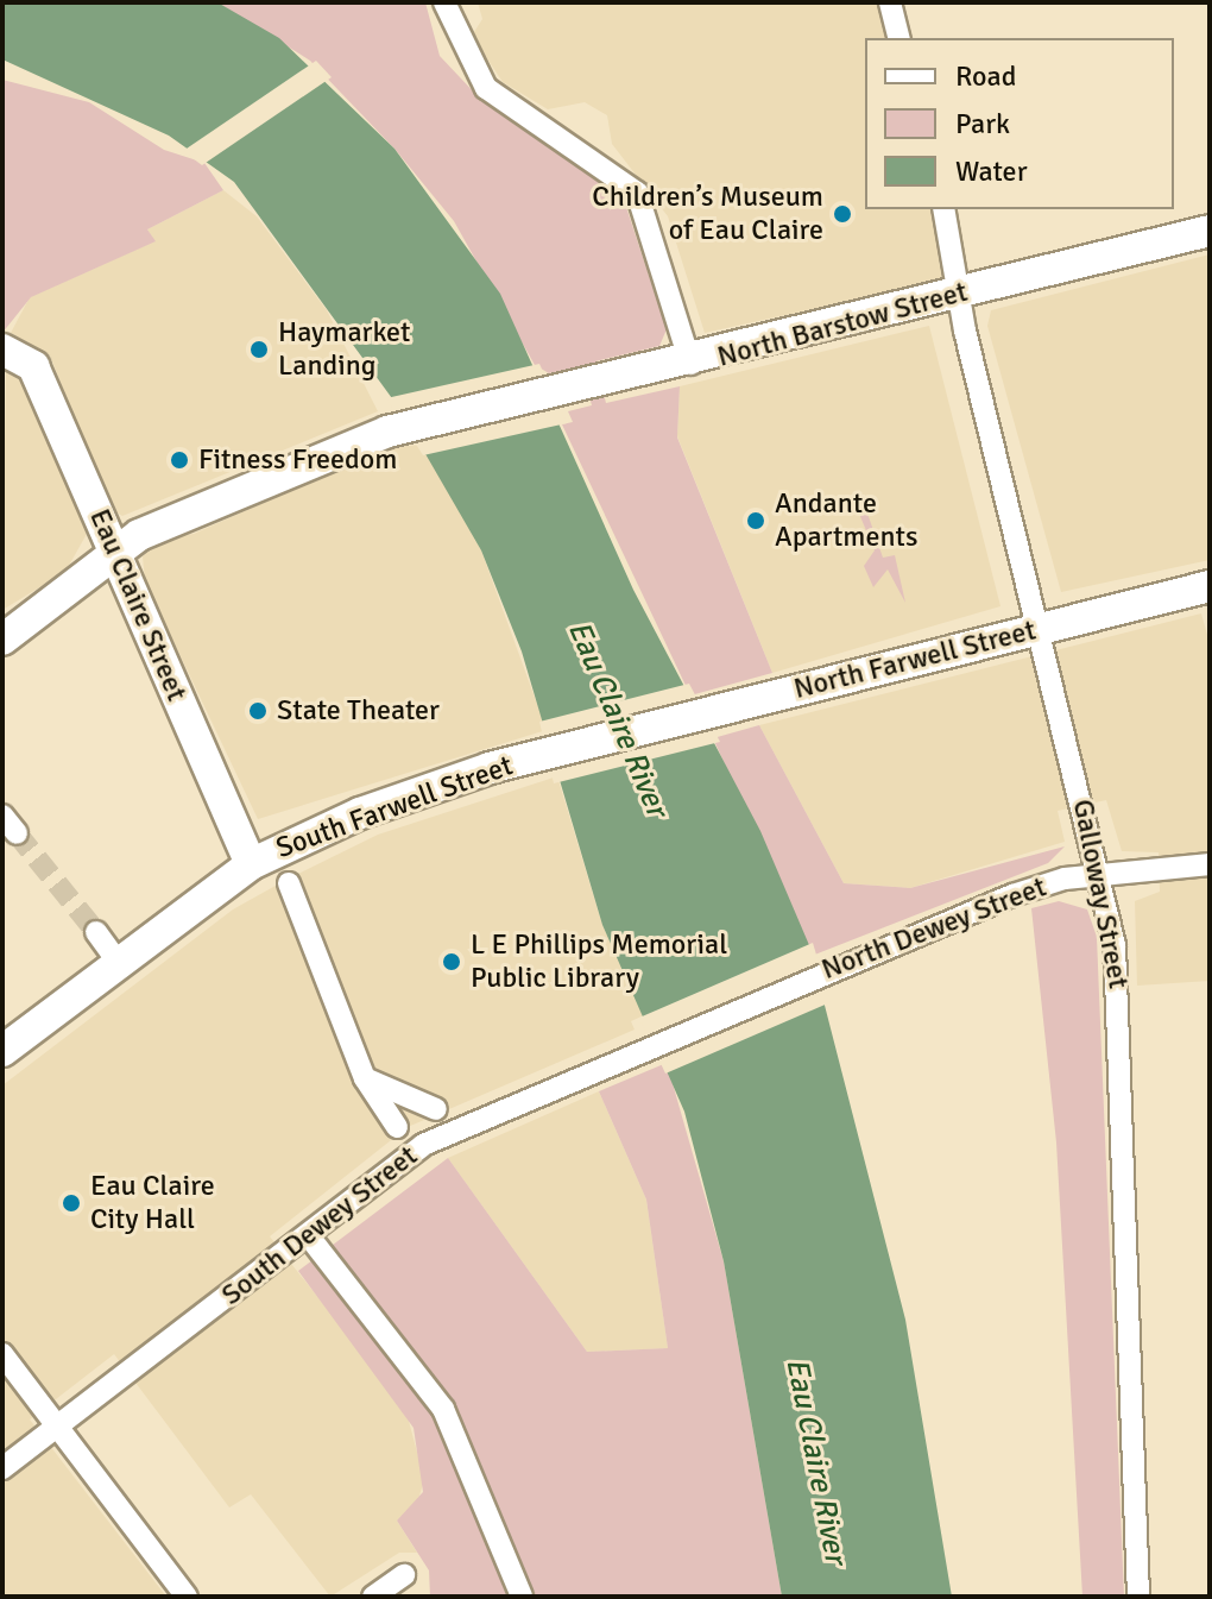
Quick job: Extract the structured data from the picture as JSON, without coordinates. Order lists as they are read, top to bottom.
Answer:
{
  "streets": {
    "street": [
      "North Barstow Street",
      "Eau Claire Street",
      "North Farwell Street",
      "South Farwell Street",
      "Galloway Street",
      "North Dewey Street",
      "South Dewey Street"
    ]
  },
  "crossings": [
    ["North Barstow Street", "Eau Claire Street"],
    ["North Barstow Street", "Galloway Street"],
    ["Eau Claire Street", "South Farwell Street"],
    ["North Farwell Street", "South Farwell Street"],
    ["North Farwell Street", "Galloway Street"],
    ["Galloway Street", "North Dewey Street"],
    ["North Dewey Street", "South Dewey Street"]
  ],
  "water": ["Eau Claire River"],
  "places": [
    "Children’s Museum of Eau Claire",
    "Haymarket Landing",
    "Fitness Freedom",
    "Andante Apartments",
    "State Theater",
    "L E Phillips Memorial Public Library",
    "Eau Claire City Hall"
  ],
  "legend": ["Road", "Park", "Water"]
}
